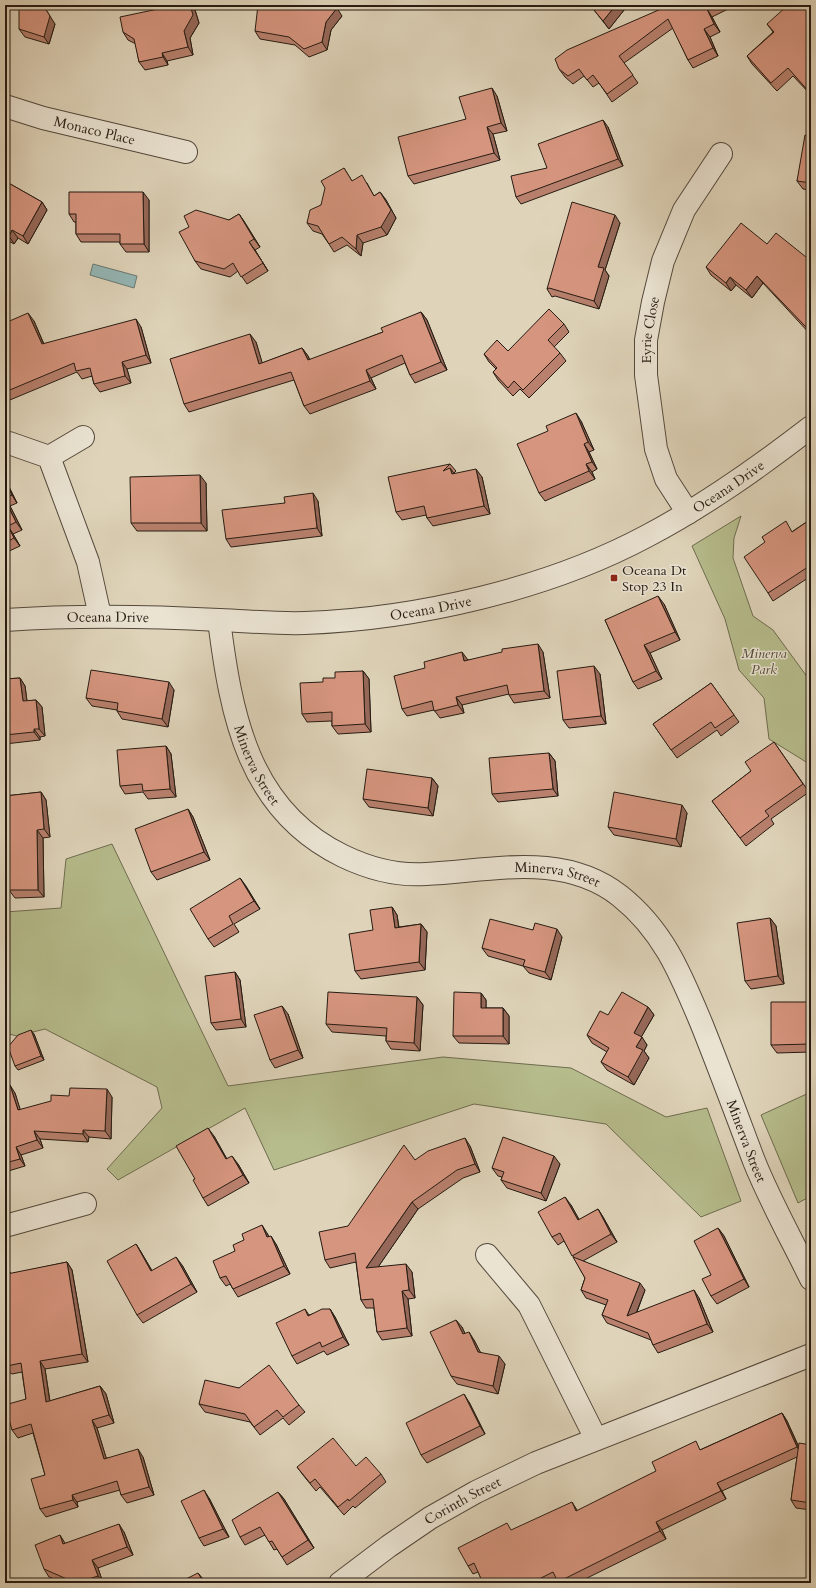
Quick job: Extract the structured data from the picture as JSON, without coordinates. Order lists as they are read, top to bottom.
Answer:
{
  "streets": {
    "street": [
      "Monaco Place",
      "Eyrie Close",
      "Oceana Drive",
      "Minerva Street",
      "Corinth Street"
    ]
  },
  "crossings": [
    ["Eyrie Close", "Oceana Drive"],
    ["Oceana Drive", "Minerva Street"]
  ],
  "parks": ["Minerva Park"],
  "places": {
    "transit": ["Oceana Dt Stop 23 In"]
  }
}
